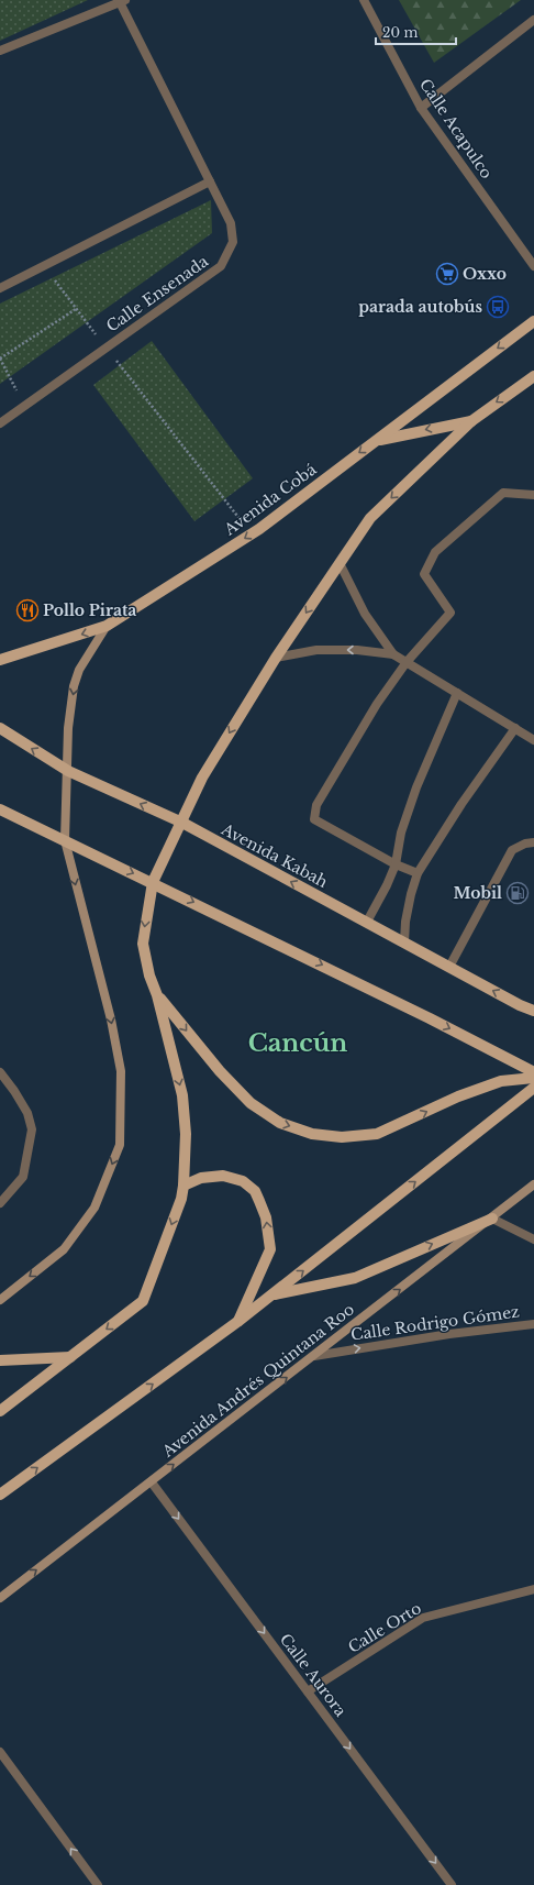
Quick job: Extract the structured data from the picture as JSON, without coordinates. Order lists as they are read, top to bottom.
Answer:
{
  "streets": {
    "main road": ["Avenida Cobá", "Avenida Kabah"],
    "street": [
      "Calle Acapulco",
      "Calle Ensenada",
      "Calle Rodrigo Gómez",
      "Avenida Andrés Quintana Roo",
      "Calle Orto",
      "Calle Aurora"
    ]
  },
  "crossings": [
    ["Calle Rodrigo Gómez", "Avenida Andrés Quintana Roo"],
    ["Avenida Andrés Quintana Roo", "Calle Aurora"],
    ["Calle Orto", "Calle Aurora"]
  ],
  "one_way": ["Calle Rodrigo Gómez", "Avenida Andrés Quintana Roo", "Calle Aurora"],
  "districts": ["Cancún"],
  "places": {
    "supermarket": ["Oxxo"],
    "bus stop": ["parada autobús"],
    "restaurant": ["Pollo Pirata"],
    "fuel station": ["Mobil"]
  },
  "scale_bar": "20 m"
}
